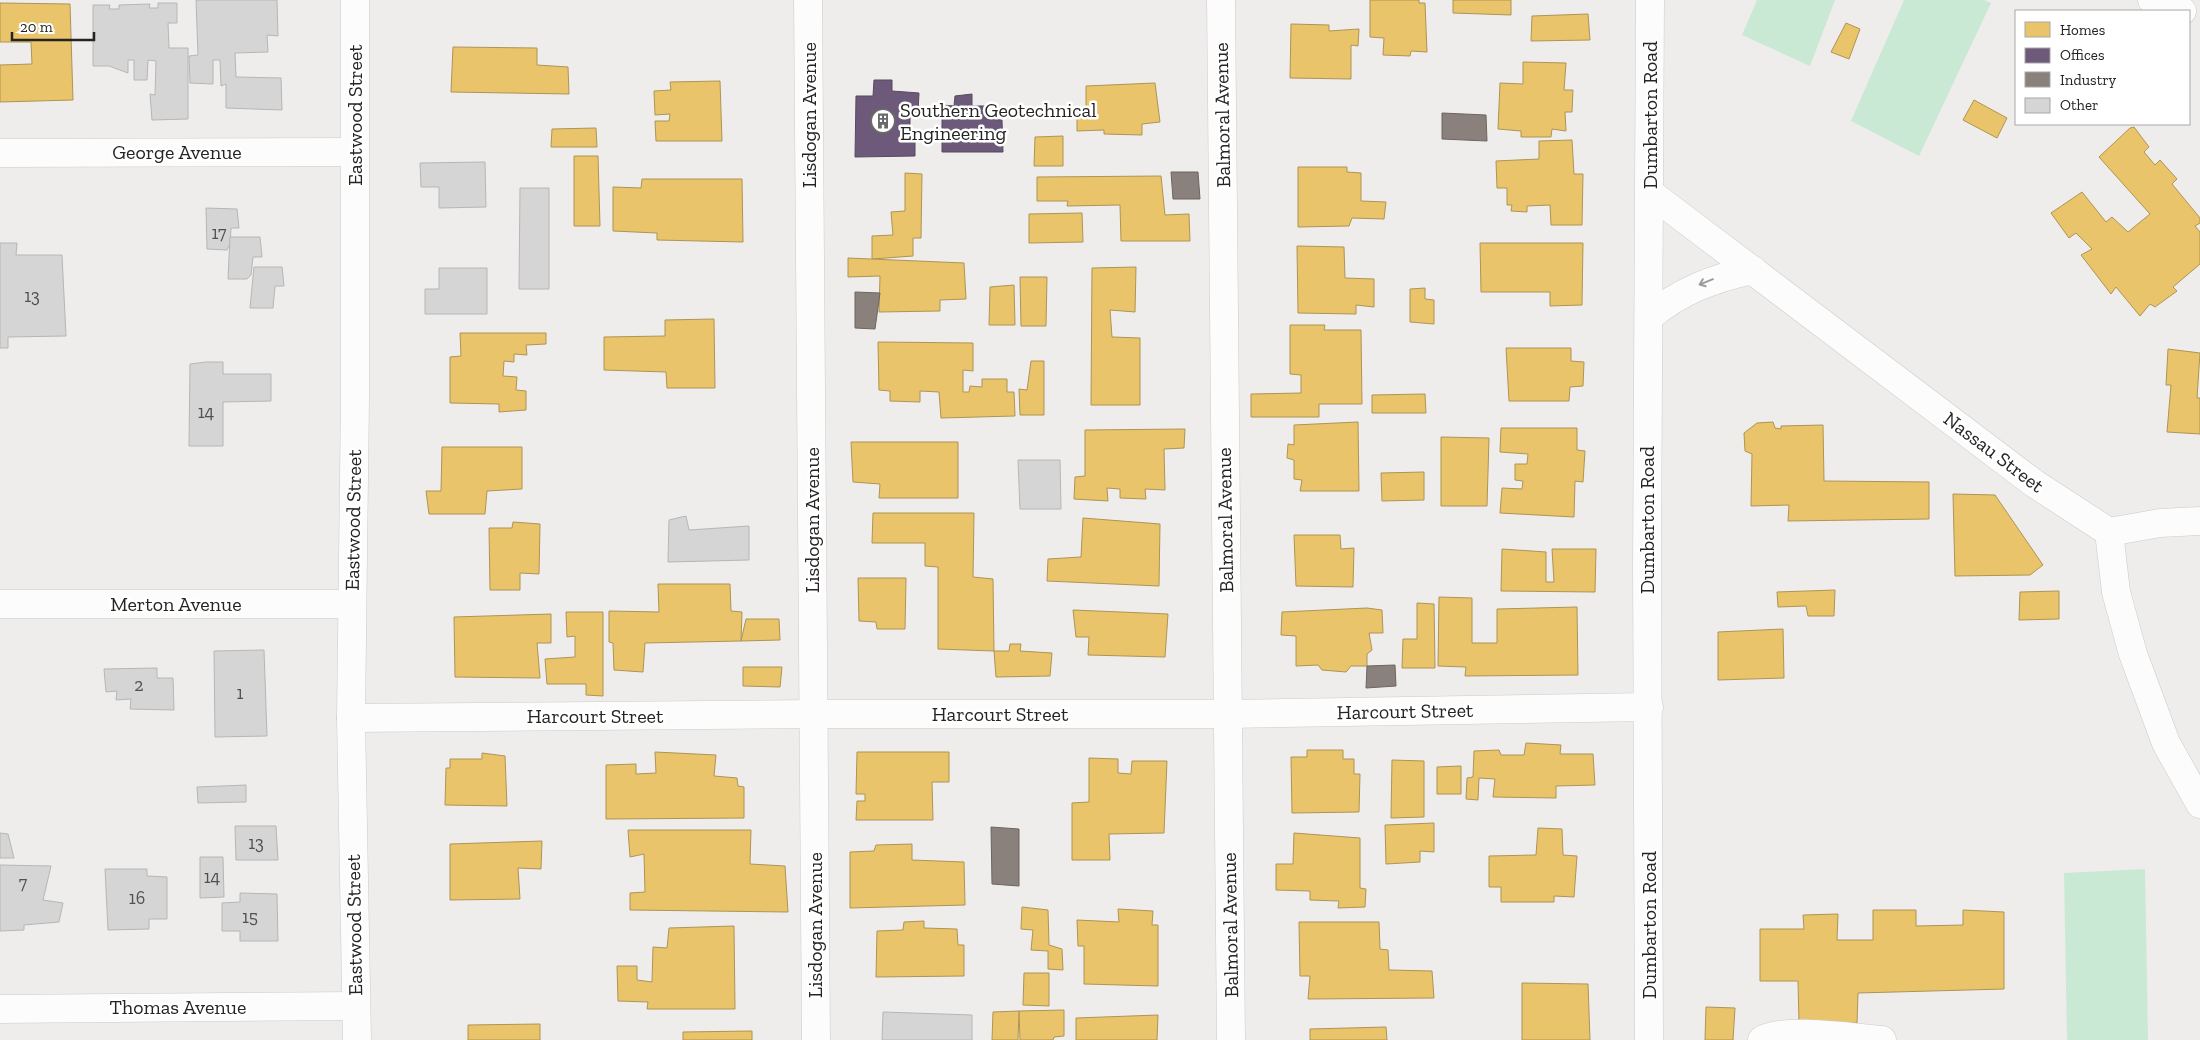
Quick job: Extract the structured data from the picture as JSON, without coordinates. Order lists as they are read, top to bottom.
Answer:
{
  "streets": {
    "street": [
      "Eastwood Street",
      "Lisdogan Avenue",
      "Balmoral Avenue",
      "Dumbarton Road",
      "George Avenue",
      "Nassau Street",
      "Merton Avenue",
      "Harcourt Street",
      "Thomas Avenue"
    ]
  },
  "crossings": [
    ["Eastwood Street", "George Avenue"],
    ["Eastwood Street", "Merton Avenue"],
    ["Eastwood Street", "Harcourt Street"],
    ["Eastwood Street", "Thomas Avenue"],
    ["Lisdogan Avenue", "Harcourt Street"],
    ["Balmoral Avenue", "Harcourt Street"],
    ["Dumbarton Road", "Nassau Street"],
    ["Dumbarton Road", "Harcourt Street"]
  ],
  "places": {
    "building": ["Southern Geotechnical Engineering"]
  },
  "house_numbers": [
    "17",
    "13",
    "14",
    "2",
    "1",
    "13",
    "14",
    "7",
    "16",
    "15"
  ],
  "legend": [
    "Homes",
    "Offices",
    "Industry",
    "Other"
  ],
  "scale_bar": "20 m"
}
